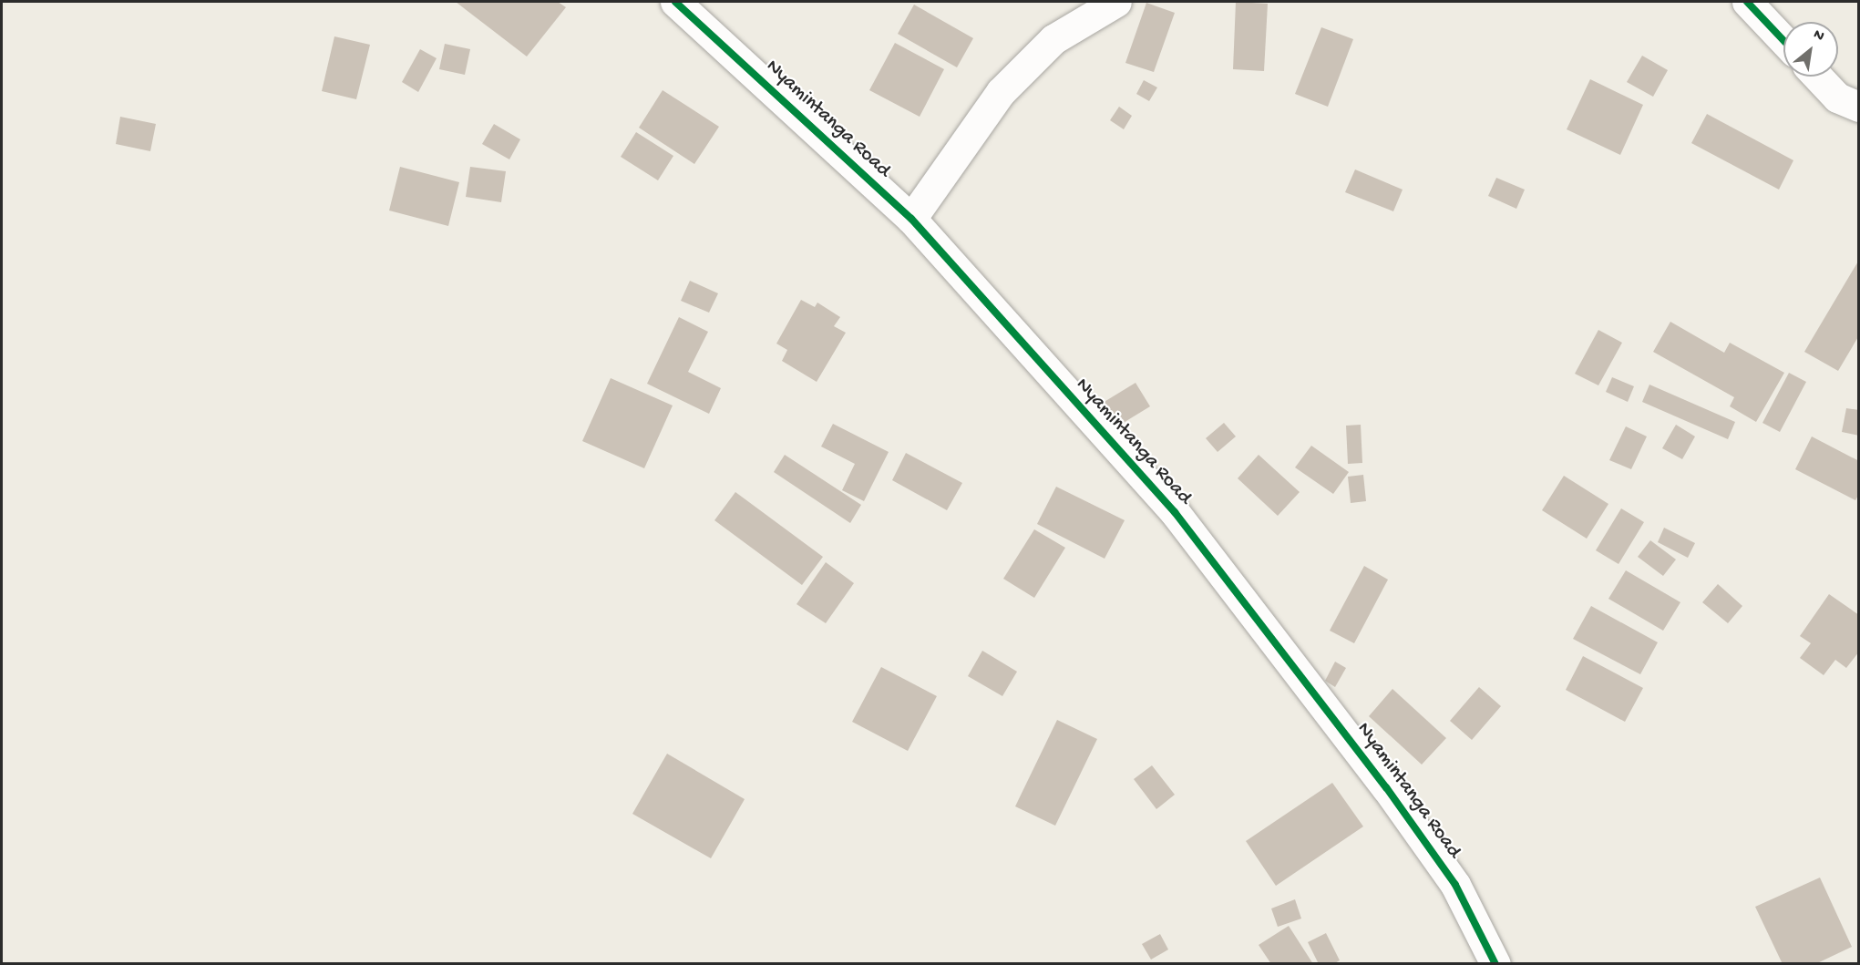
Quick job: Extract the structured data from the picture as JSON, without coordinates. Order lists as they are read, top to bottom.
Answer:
{
  "streets": {
    "street": ["Nyamintanga Road"]
  },
  "north": "top right"
}
